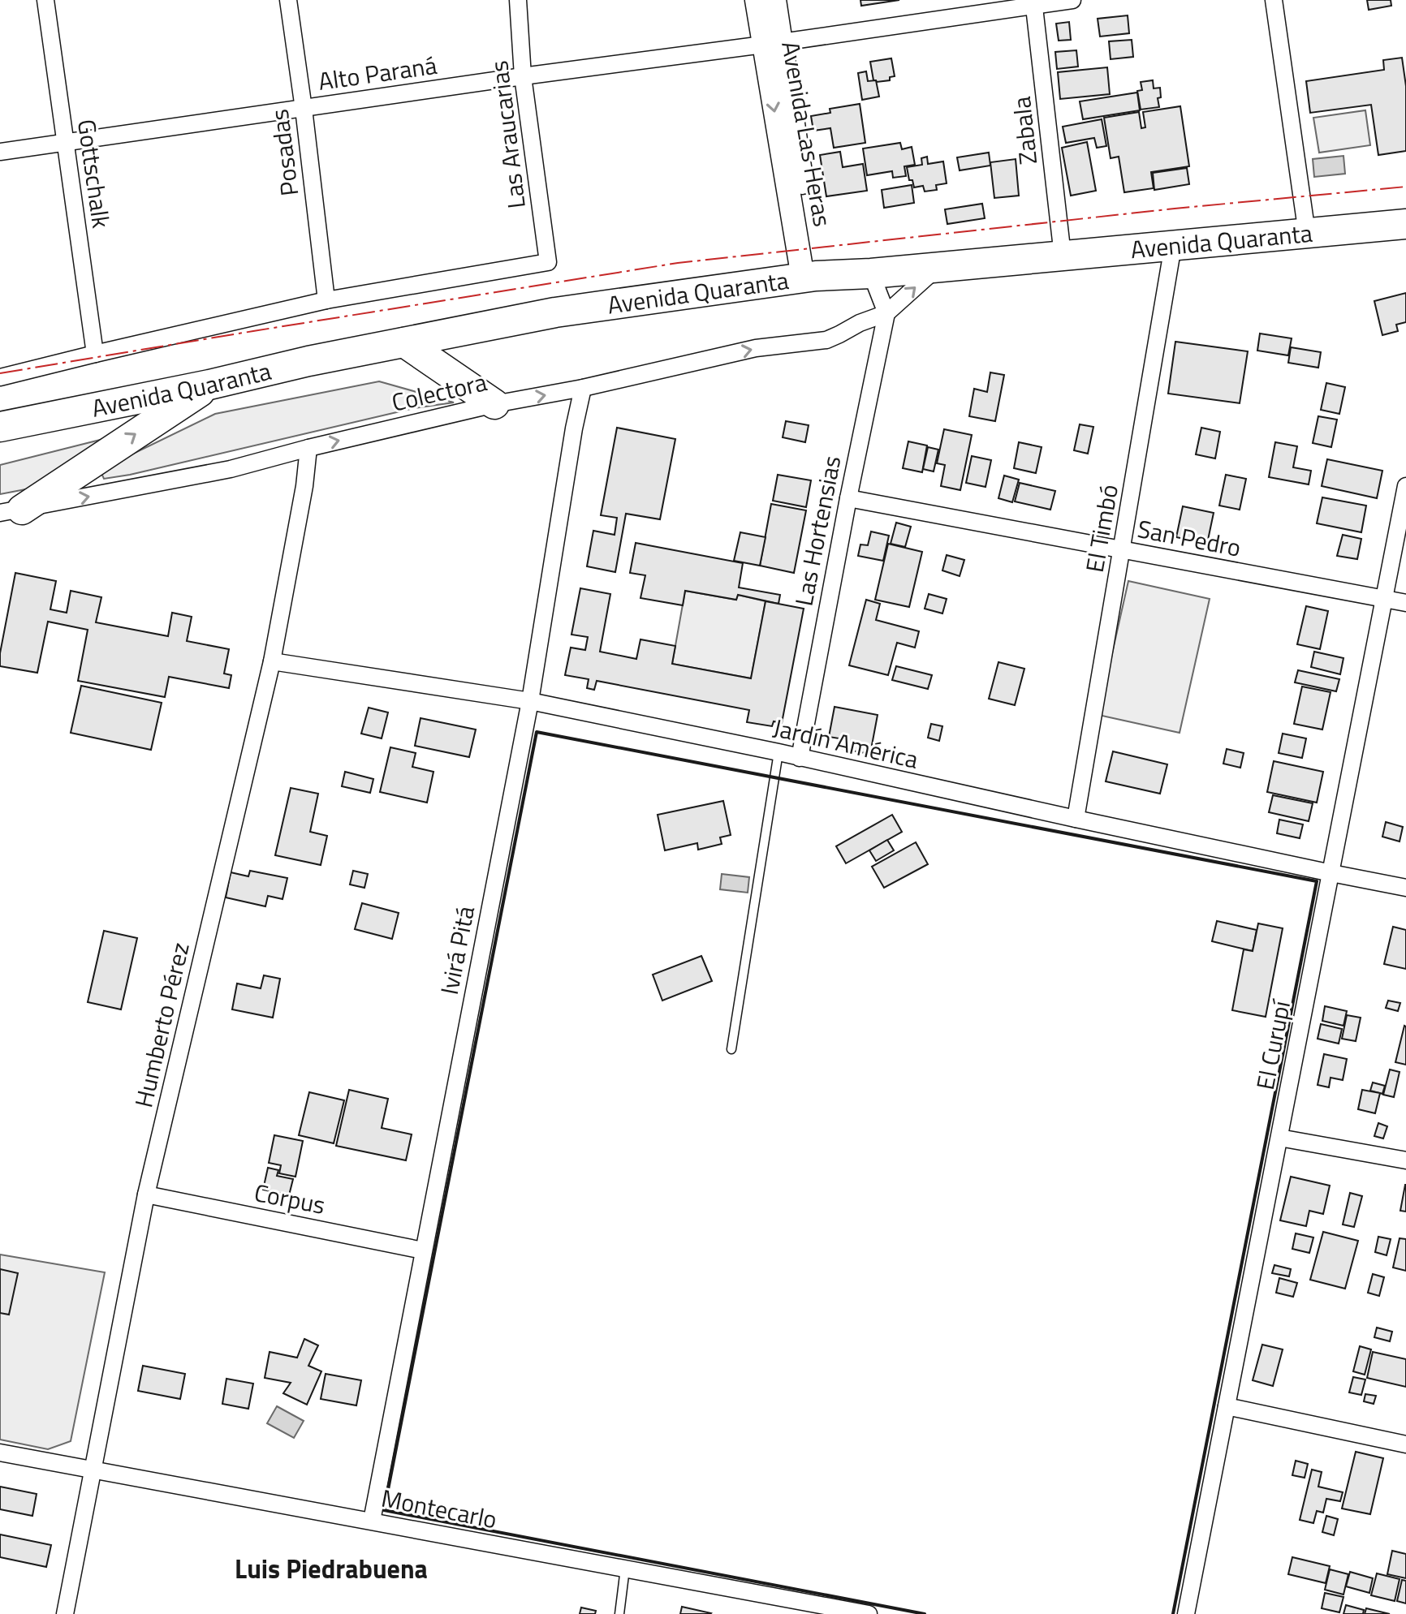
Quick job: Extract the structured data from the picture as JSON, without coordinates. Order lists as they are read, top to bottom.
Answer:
{
  "streets": {
    "highway": ["Avenida Quaranta"],
    "main road": ["Avenida Las Heras"],
    "street": [
      "Alto Paraná",
      "Zabala",
      "Las Araucarias",
      "Posadas",
      "Gottschalk",
      "Colectora",
      "El Timbó",
      "Las Hortensias",
      "San Pedro",
      "Jardín América",
      "Ivirá Pitá",
      "Humberto Pérez",
      "El Curupí",
      "Corpus",
      "Montecarlo"
    ]
  },
  "crossings": [
    ["Alto Paraná", "Zabala"],
    ["Alto Paraná", "Avenida Las Heras"],
    ["Alto Paraná", "Las Araucarias"],
    ["Alto Paraná", "Posadas"],
    ["Alto Paraná", "Gottschalk"],
    ["Zabala", "Avenida Quaranta"],
    ["Avenida Las Heras", "Avenida Quaranta"],
    ["Las Araucarias", "Posadas"],
    ["Avenida Quaranta", "El Timbó"],
    ["Colectora", "Las Hortensias"],
    ["Colectora", "Ivirá Pitá"],
    ["Colectora", "Humberto Pérez"],
    ["El Timbó", "San Pedro"],
    ["El Timbó", "Jardín América"],
    ["Las Hortensias", "San Pedro"],
    ["Las Hortensias", "Jardín América"],
    ["San Pedro", "El Curupí"],
    ["Jardín América", "Ivirá Pitá"],
    ["Jardín América", "Humberto Pérez"],
    ["Jardín América", "El Curupí"],
    ["Ivirá Pitá", "Corpus"],
    ["Ivirá Pitá", "Montecarlo"],
    ["Humberto Pérez", "Corpus"],
    ["Humberto Pérez", "Montecarlo"]
  ],
  "districts": ["Luis Piedrabuena"]
}
